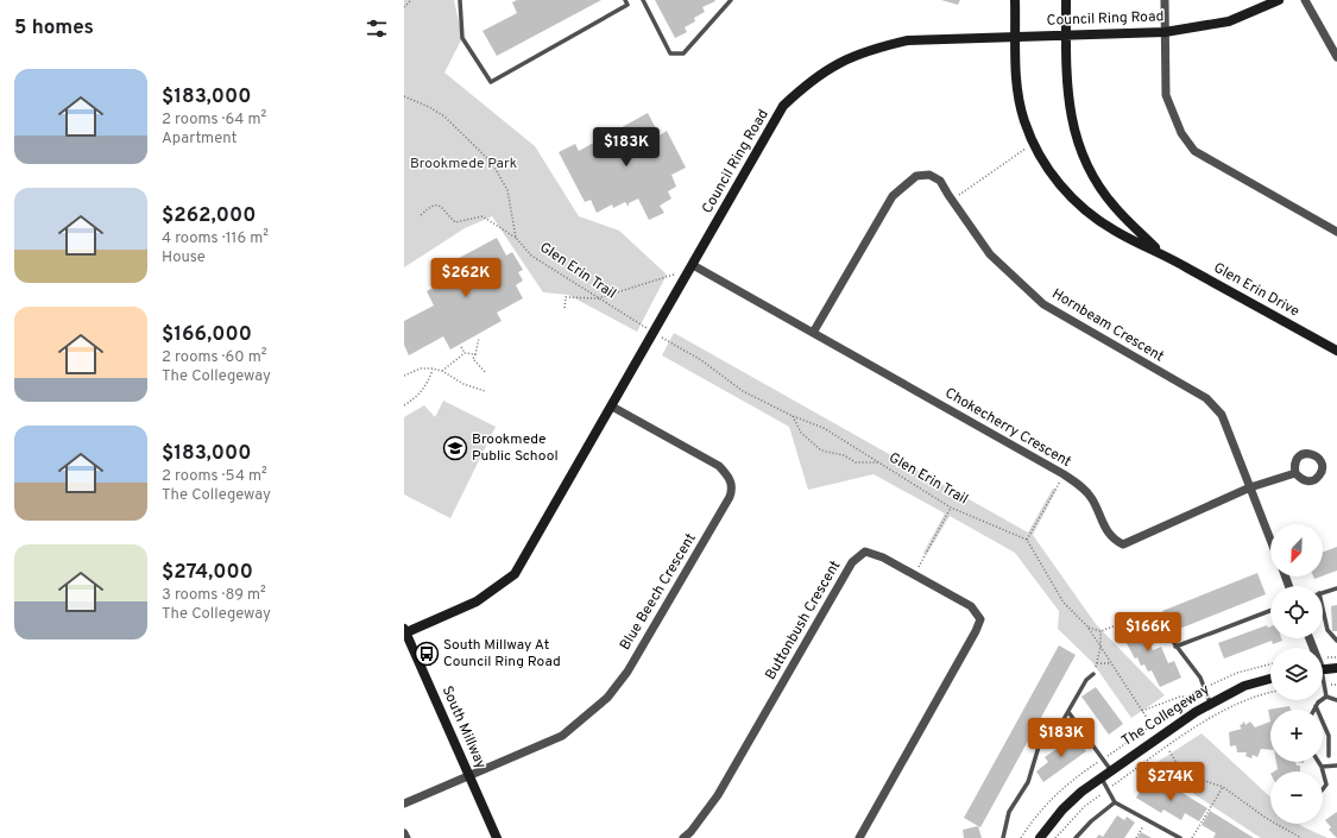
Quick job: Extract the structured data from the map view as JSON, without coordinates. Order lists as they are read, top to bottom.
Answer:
{
  "streets": {
    "street": [
      "Council Ring Road",
      "Glen Erin Drive",
      "Hornbeam Crescent",
      "Chokecherry Crescent",
      "Blue Beech Crescent",
      "Buttonbush Crescent",
      "The Collegeway",
      "South Millway"
    ],
    "path": ["Glen Erin Trail"]
  },
  "crossings": [
    ["Council Ring Road", "Glen Erin Drive"],
    ["Council Ring Road", "Chokecherry Crescent"],
    ["Council Ring Road", "Blue Beech Crescent"],
    ["Council Ring Road", "South Millway"],
    ["Hornbeam Crescent", "Chokecherry Crescent"],
    ["Blue Beech Crescent", "South Millway"]
  ],
  "parks": ["Brookmede Park"],
  "places": {
    "school or university": ["Brookmede Public School"],
    "bus stop": ["South Millway At Council Ring Road"]
  },
  "north": "bottom left",
  "page": {
    "heading": "5 homes",
    "list": [
      {
        "name": "$183,000",
        "note": "2 rooms · 64 m² · Apartment"
      },
      {
        "name": "$262,000",
        "note": "4 rooms · 116 m² · House"
      },
      {
        "name": "$166,000",
        "note": "2 rooms · 60 m² · The Collegeway"
      },
      {
        "name": "$183,000",
        "note": "2 rooms · 54 m² · The Collegeway"
      },
      {
        "name": "$274,000",
        "note": "3 rooms · 89 m² · The Collegeway"
      }
    ],
    "price": [
      "$183K",
      "$262K",
      "$166K",
      "$183K",
      "$274K"
    ],
    "map_buttons": ["+", "−"]
  }
}
